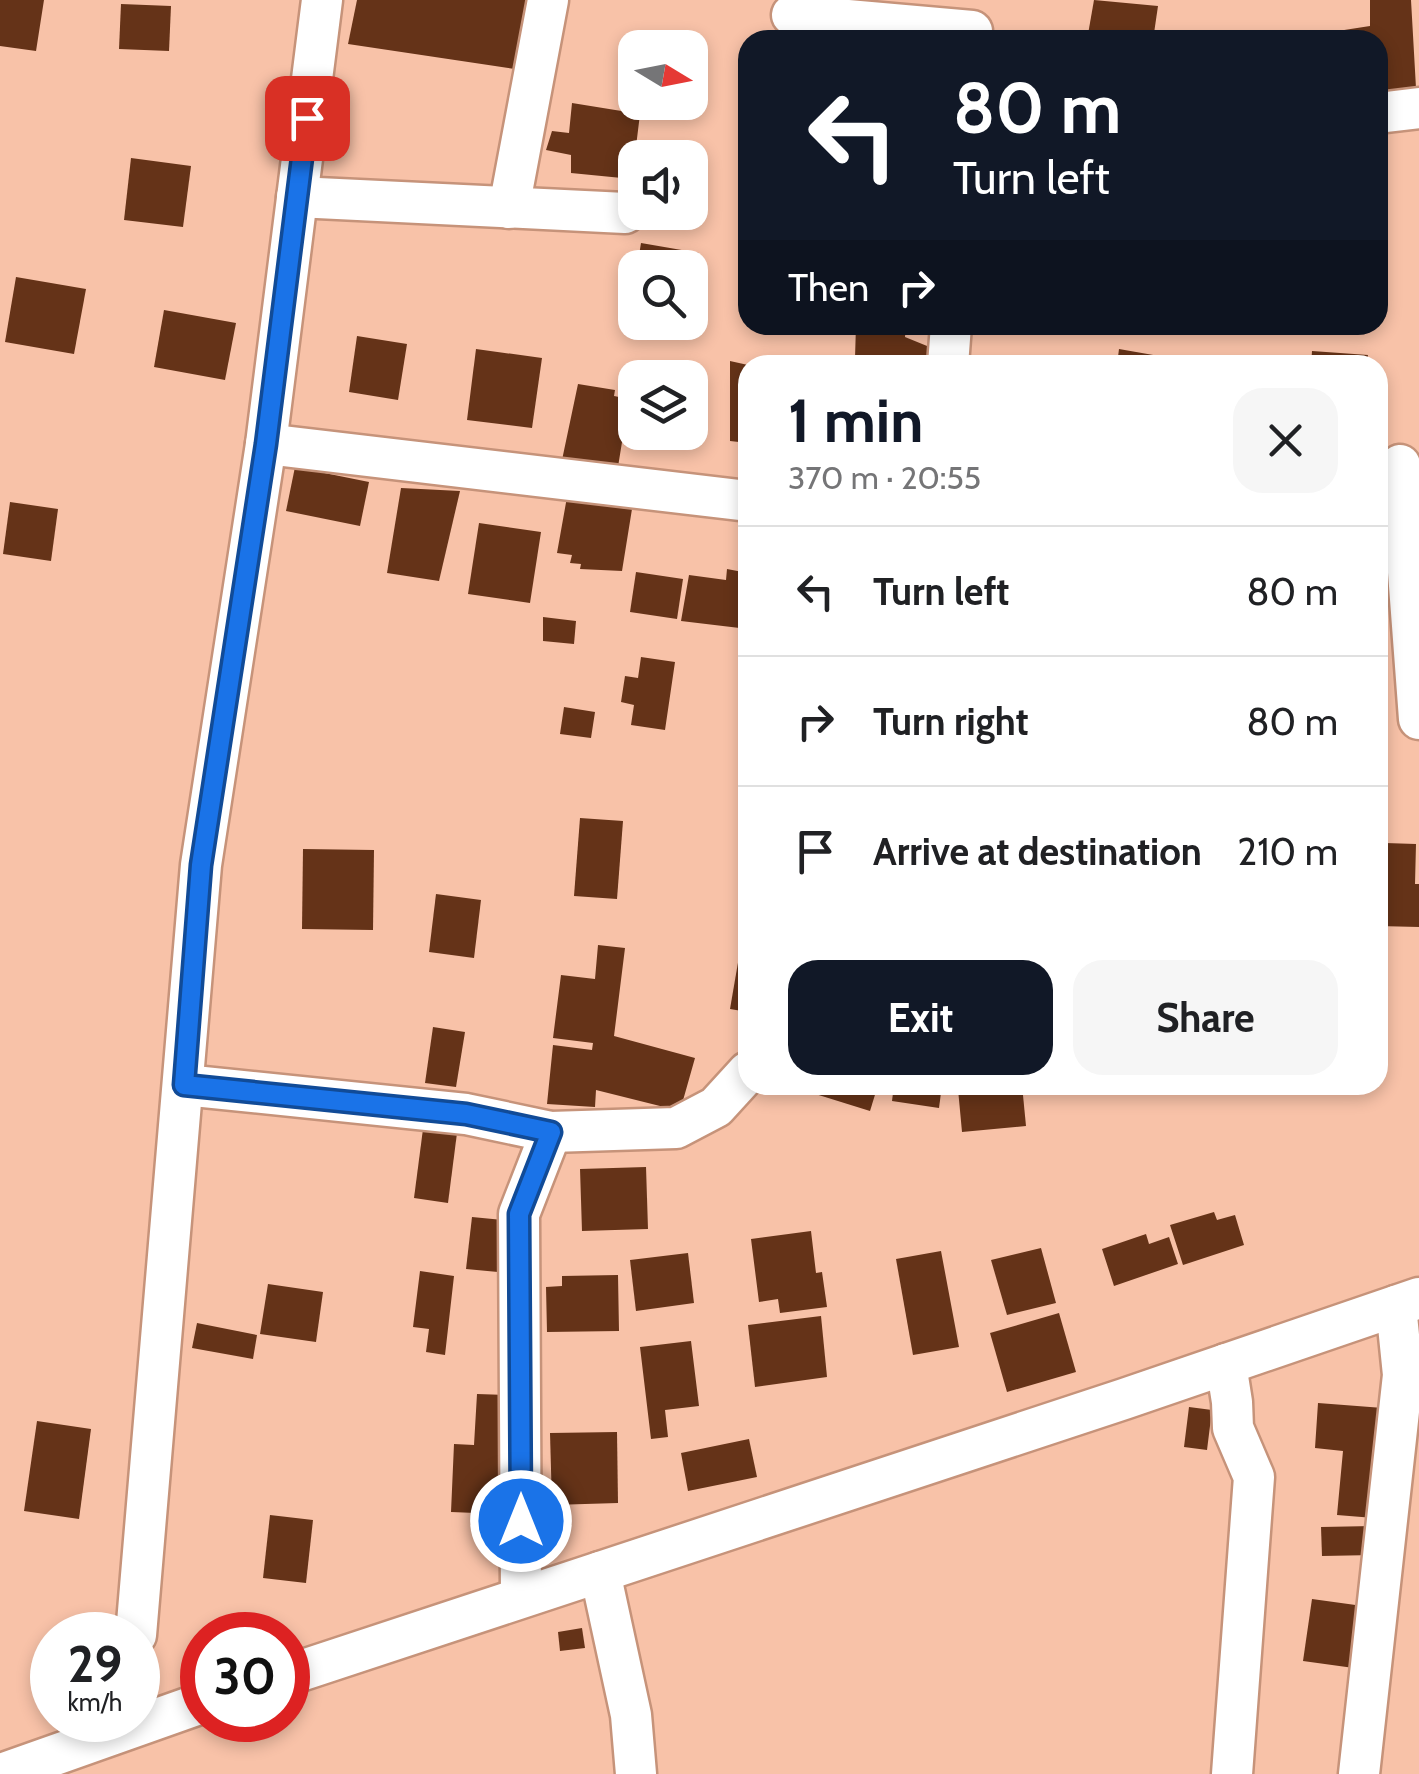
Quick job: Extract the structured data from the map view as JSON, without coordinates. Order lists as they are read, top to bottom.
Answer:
{
  "north": "right",
  "page": {
    "turn": ["80 m", "Turn left"],
    "then": "Then",
    "heading": ["1 min", "370 m · 20:55"],
    "list": [
      {
        "name": "Turn left",
        "value": "80 m"
      },
      {
        "name": "Turn right",
        "value": "80 m"
      },
      {
        "name": "Arrive at destination",
        "value": "210 m"
      }
    ],
    "buttons": ["Exit", "Share"],
    "speed": "29 km/h",
    "limit": "30"
  }
}
